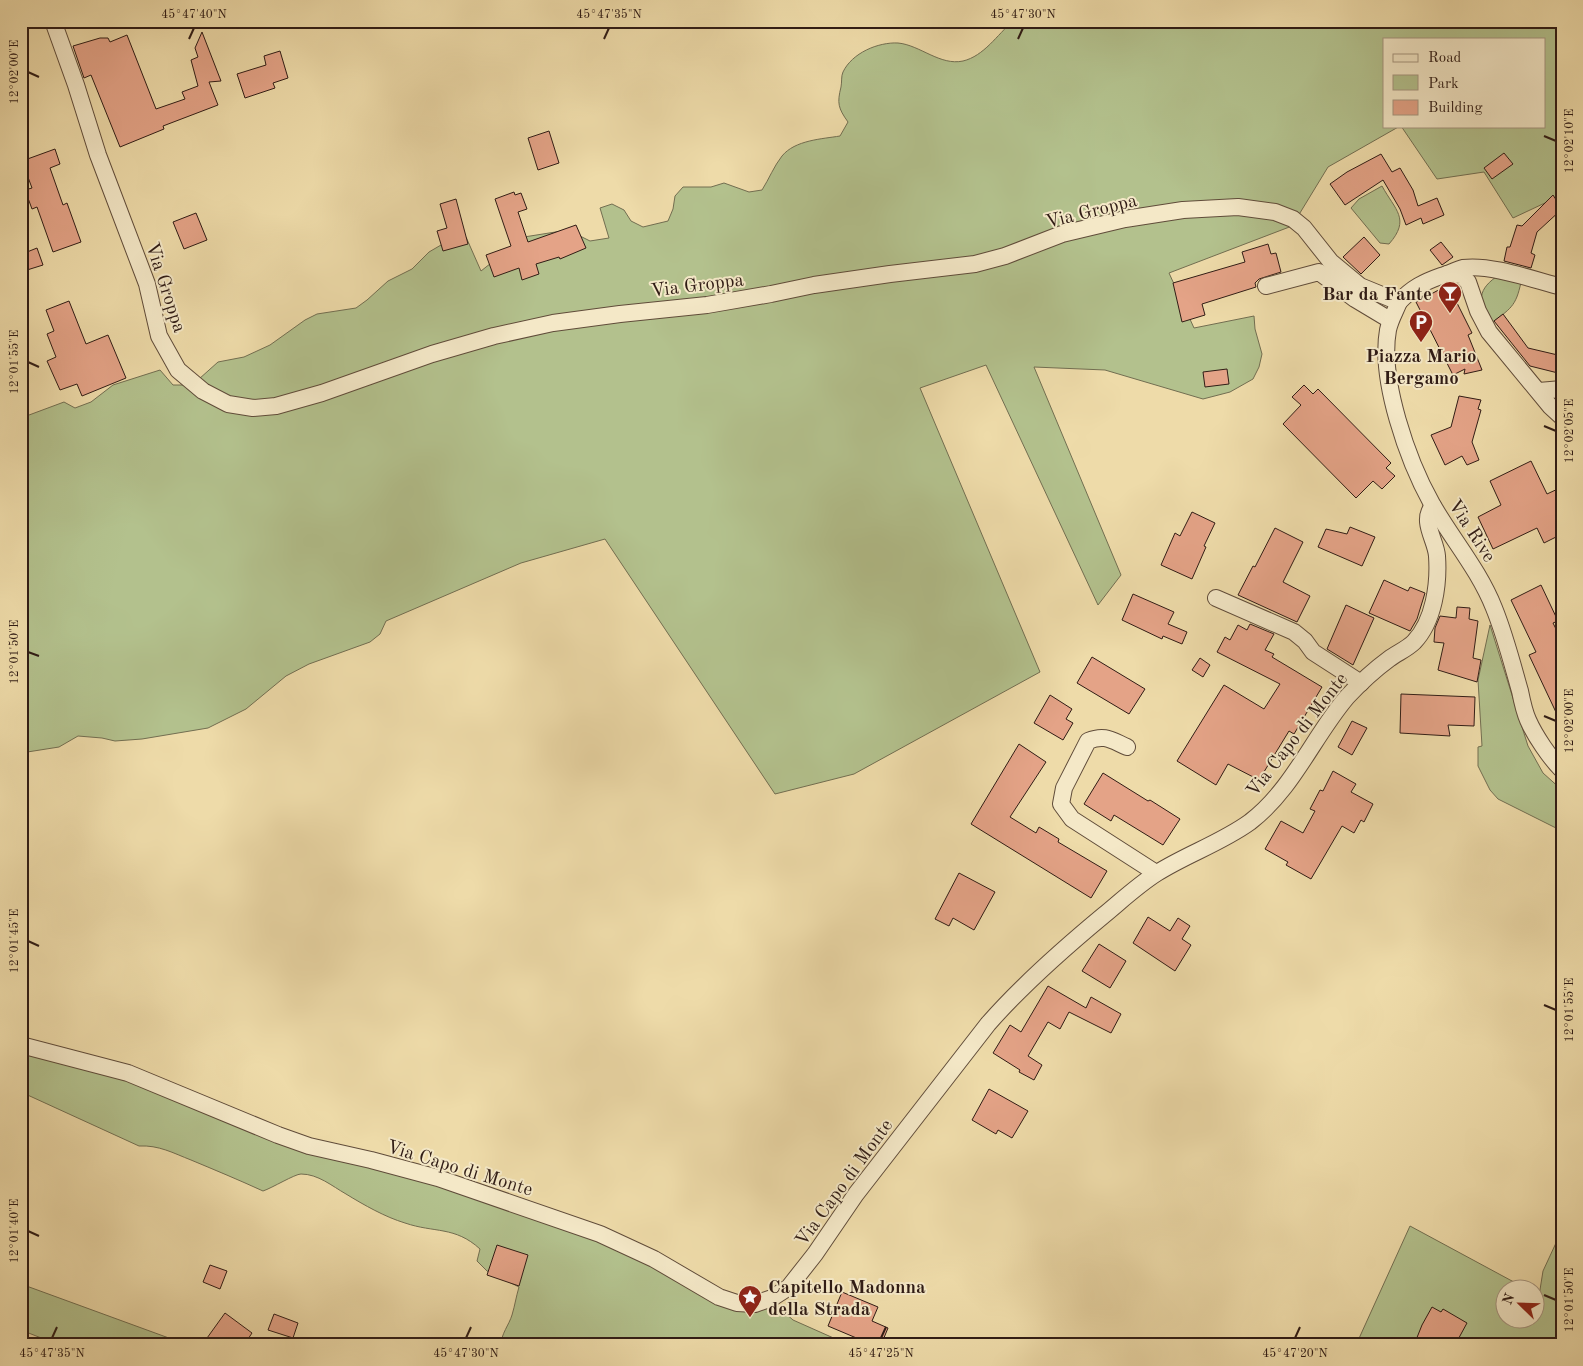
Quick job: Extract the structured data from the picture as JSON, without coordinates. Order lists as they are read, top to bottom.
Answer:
{
  "streets": {
    "street": ["Via Groppa", "Via Rive", "Via Capo di Monte"]
  },
  "crossings": [
    ["Via Groppa", "Via Rive"],
    ["Via Rive", "Via Capo di Monte"]
  ],
  "places": {
    "bar": ["Bar da Fante"],
    "parking": ["Piazza Mario Bergamo"],
    "place": ["Capitello Madonna della Strada"]
  },
  "legend": ["Road", "Park", "Building"],
  "north": "top left",
  "coordinates": [
    "45°47'40\"N",
    "45°47'35\"N",
    "45°47'30\"N",
    "12°02'00\"E",
    "12°02'10\"E",
    "12°01'55\"E",
    "12°02'05\"E",
    "12°01'50\"E",
    "12°01'45\"E",
    "12°01'40\"E",
    "45°47'25\"N",
    "45°47'20\"N"
  ]
}
